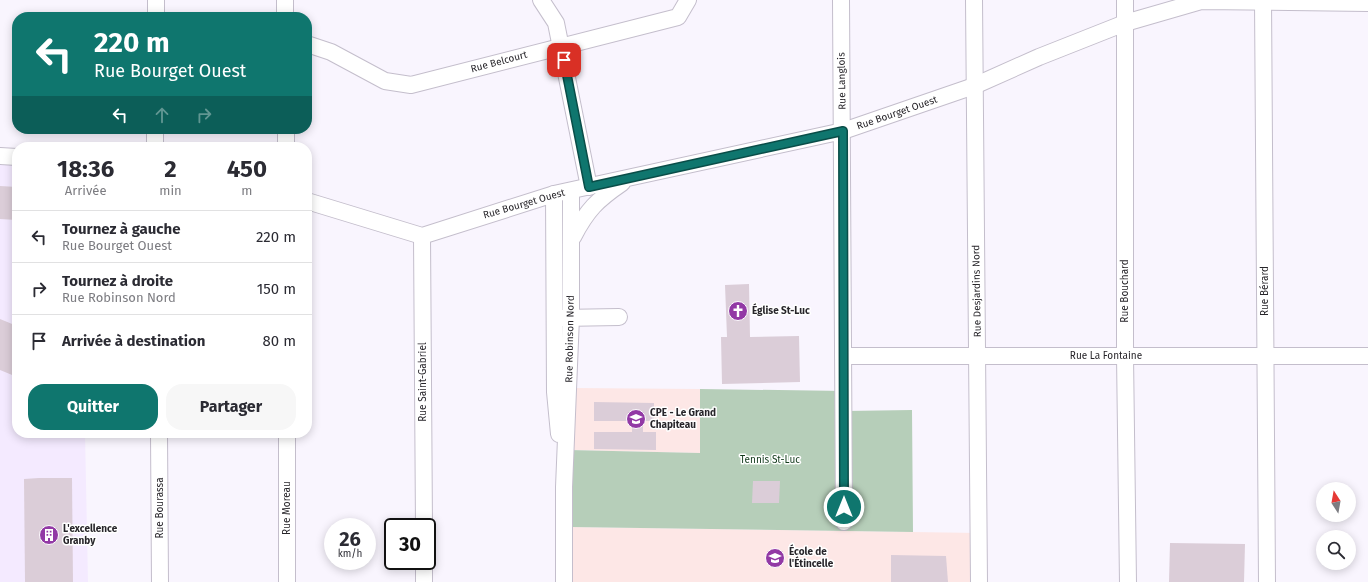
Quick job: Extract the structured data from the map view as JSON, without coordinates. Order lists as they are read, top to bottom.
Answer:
{
  "streets": {
    "street": [
      "Rue Belcourt",
      "Rue Langlois",
      "Rue Bourget Ouest",
      "Rue Desjardins Nord",
      "Rue Bouchard",
      "Rue Bérard",
      "Rue Robinson Nord",
      "Rue La Fontaine",
      "Rue Saint-Gabriel",
      "Rue Bourassa",
      "Rue Moreau"
    ]
  },
  "crossings": [
    ["Rue Langlois", "Rue Bourget Ouest"],
    ["Rue Langlois", "Rue La Fontaine"],
    ["Rue Bourget Ouest", "Rue Desjardins Nord"],
    ["Rue Bourget Ouest", "Rue Bouchard"],
    ["Rue Bourget Ouest", "Rue Bérard"],
    ["Rue Bourget Ouest", "Rue Robinson Nord"],
    ["Rue Bourget Ouest", "Rue Saint-Gabriel"],
    ["Rue Desjardins Nord", "Rue La Fontaine"],
    ["Rue Bouchard", "Rue La Fontaine"],
    ["Rue Bérard", "Rue La Fontaine"]
  ],
  "parks": ["Tennis St-Luc"],
  "places": {
    "church": ["Église St-Luc"],
    "school or university": ["CPE - Le Grand Chapiteau", "École de l'Étincelle"],
    "building": ["L'excellence Granby"]
  },
  "north": "top",
  "page": {
    "turn": ["220 m", "Rue Bourget Ouest"],
    "eta": [
      "18:36",
      "Arrivée",
      "2",
      "min",
      "450",
      "m"
    ],
    "list": [
      {
        "name": "Tournez à gauche",
        "note": "Rue Bourget Ouest",
        "value": "220 m"
      },
      {
        "name": "Tournez à droite",
        "note": "Rue Robinson Nord",
        "value": "150 m"
      },
      {
        "name": "Arrivée à destination",
        "value": "80 m"
      }
    ],
    "buttons": ["Quitter", "Partager"],
    "speed": "26 km/h",
    "limit": "30"
  }
}
